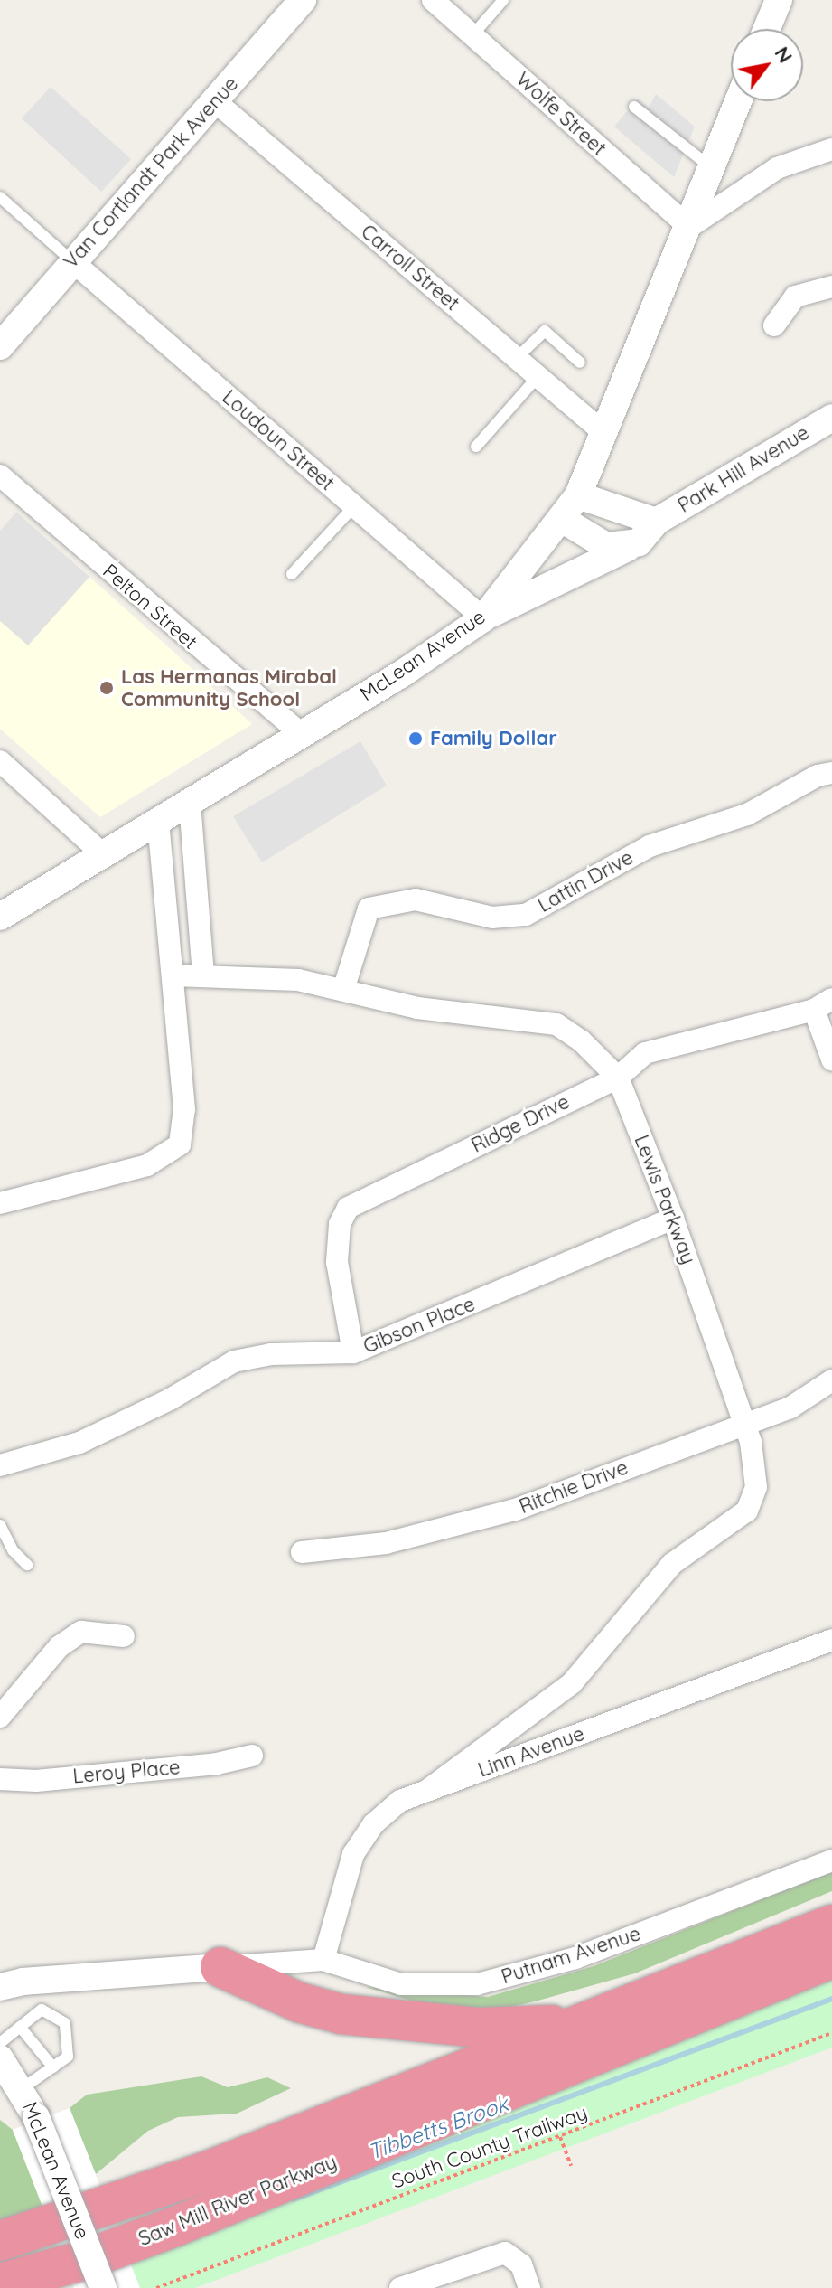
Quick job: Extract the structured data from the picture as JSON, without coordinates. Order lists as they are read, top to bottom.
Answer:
{
  "streets": {
    "highway": ["Saw Mill River Parkway"],
    "street": [
      "Wolfe Street",
      "Van Cortlandt Park Avenue",
      "Carroll Street",
      "Loudoun Street",
      "Park Hill Avenue",
      "Pelton Street",
      "McLean Avenue",
      "Lattin Drive",
      "Ridge Drive",
      "Lewis Parkway",
      "Gibson Place",
      "Ritchie Drive",
      "Linn Avenue",
      "Leroy Place",
      "Putnam Avenue"
    ],
    "path": ["South County Trailway"]
  },
  "crossings": [
    ["Wolfe Street", "McLean Avenue"],
    ["Van Cortlandt Park Avenue", "Carroll Street"],
    ["Van Cortlandt Park Avenue", "Loudoun Street"],
    ["Carroll Street", "McLean Avenue"],
    ["Loudoun Street", "McLean Avenue"],
    ["Park Hill Avenue", "McLean Avenue"],
    ["Pelton Street", "McLean Avenue"],
    ["Lattin Drive", "Lewis Parkway"],
    ["Ridge Drive", "Lewis Parkway"],
    ["Ridge Drive", "Gibson Place"],
    ["Lewis Parkway", "Gibson Place"],
    ["Lewis Parkway", "Ritchie Drive"],
    ["Lewis Parkway", "Linn Avenue"],
    ["Linn Avenue", "Putnam Avenue"]
  ],
  "water": ["Tibbetts Brook"],
  "places": ["Las Hermanas Mirabal Community School", "Family Dollar"],
  "north": "top right"
}
